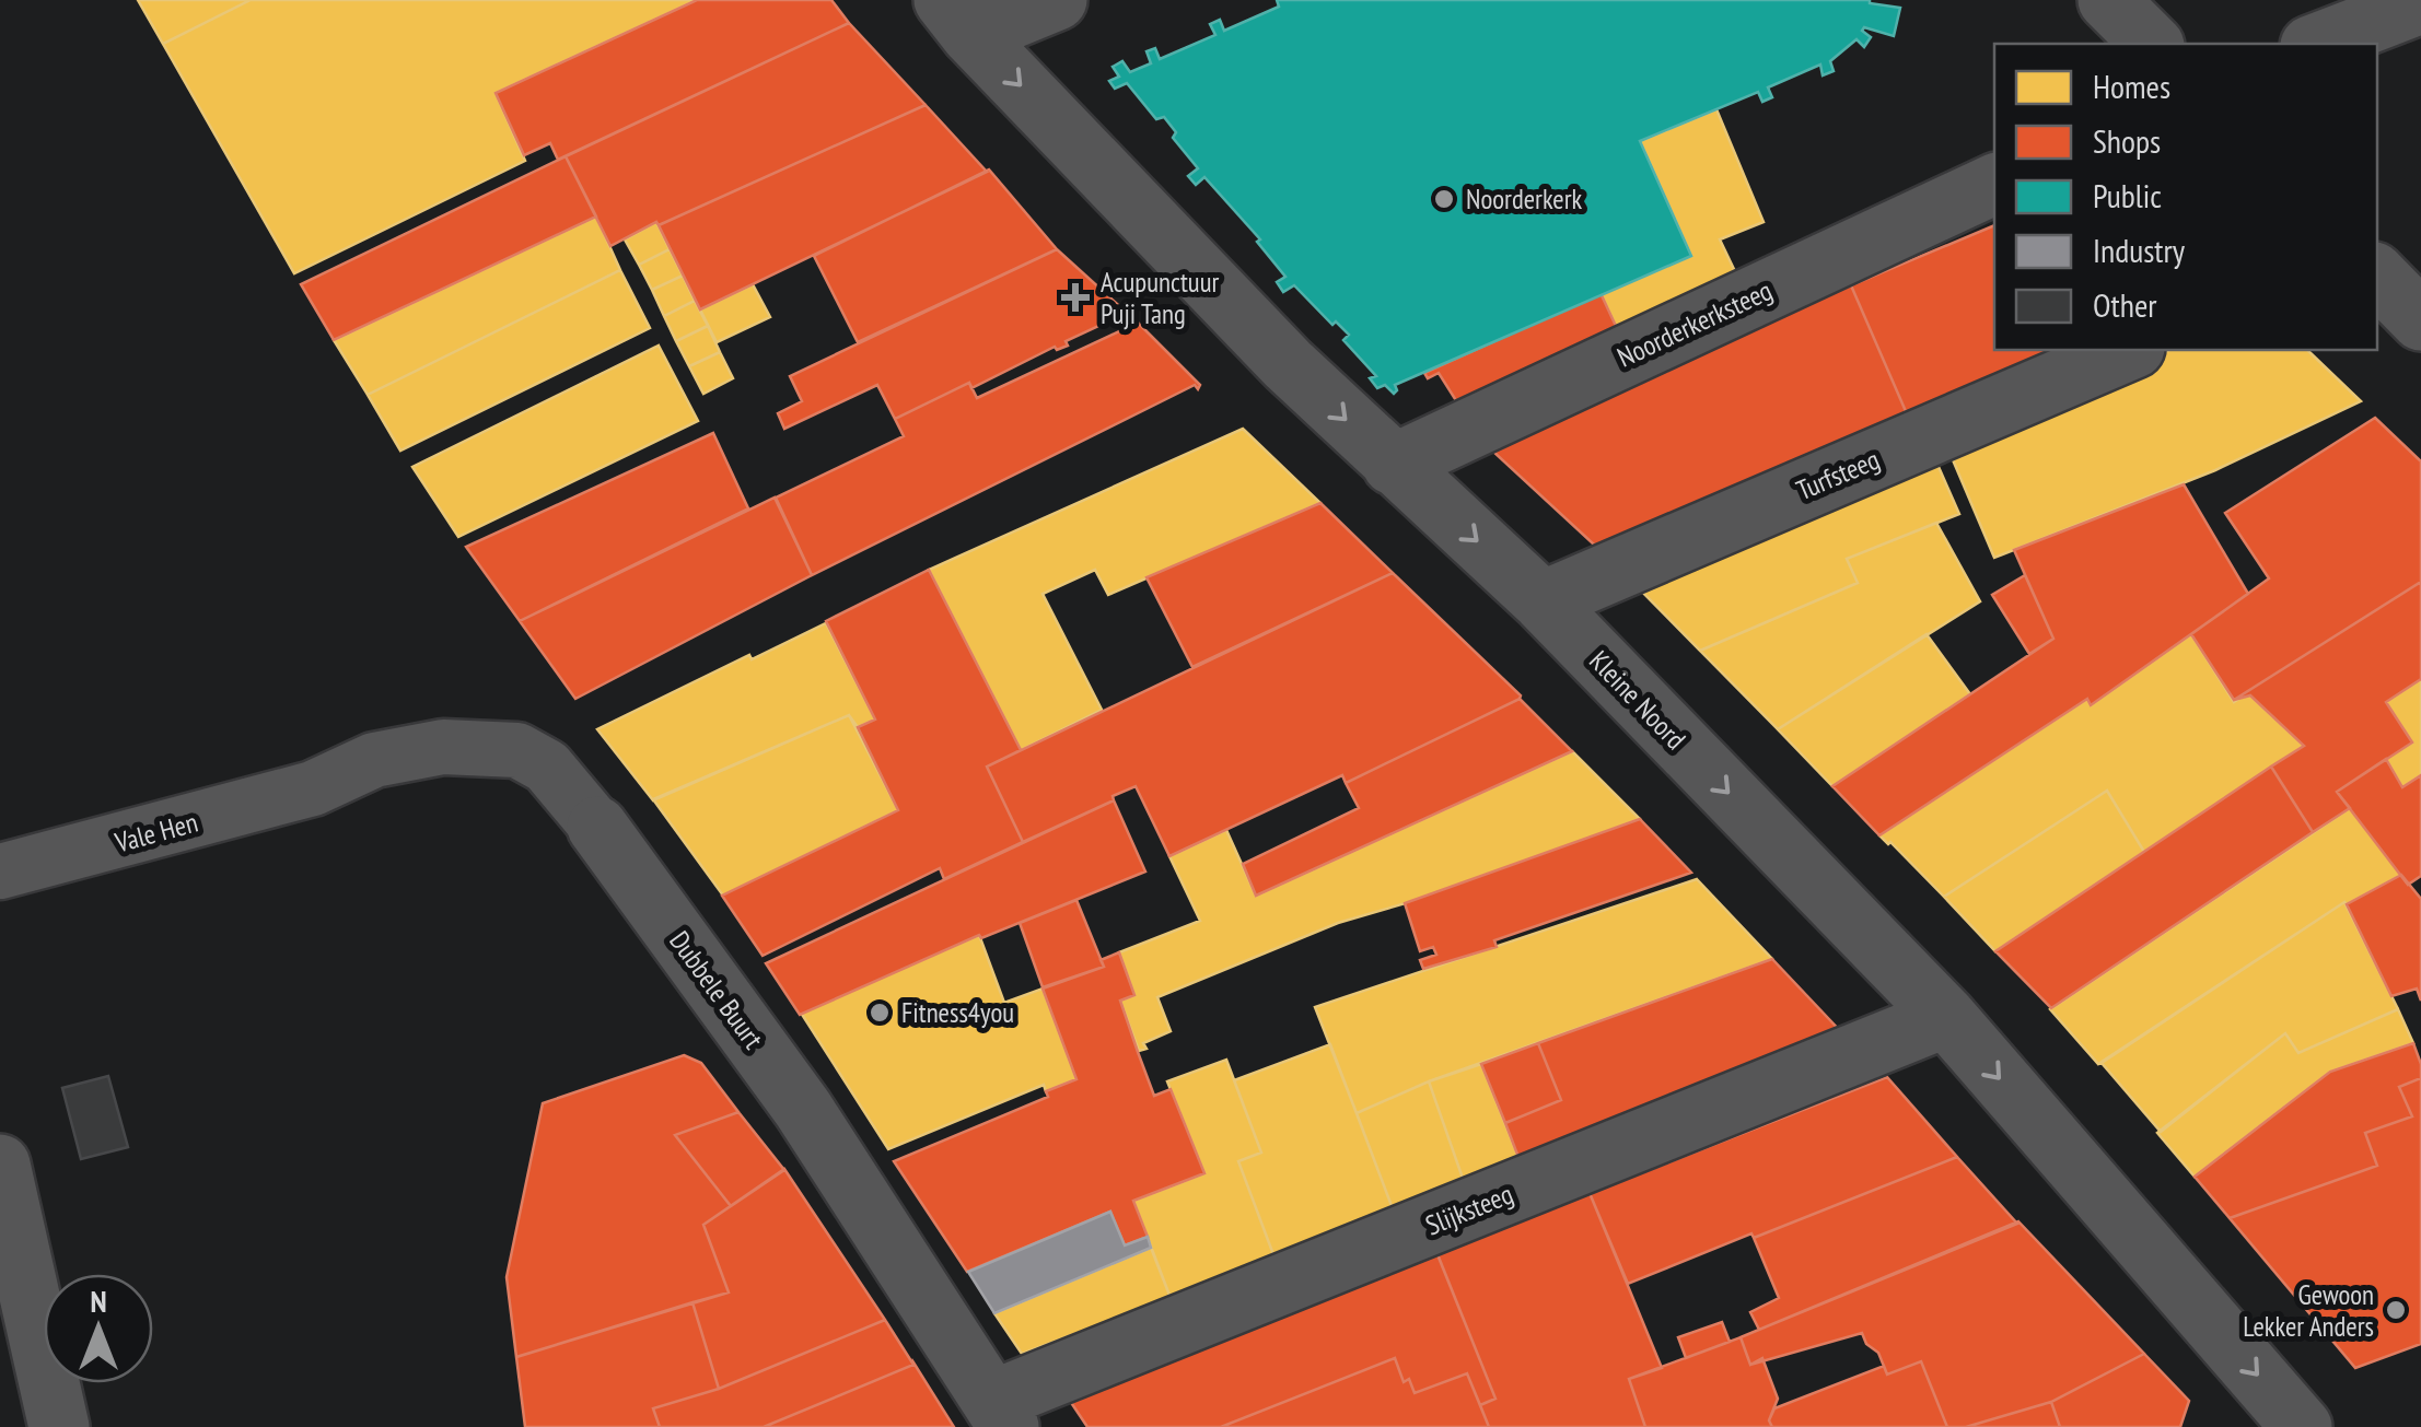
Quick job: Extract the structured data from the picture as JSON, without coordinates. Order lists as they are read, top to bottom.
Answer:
{
  "streets": {
    "street": [
      "Noorderkerksteeg",
      "Turfsteeg",
      "Kleine Noord",
      "Dubbele Buurt",
      "Slijksteeg"
    ],
    "lane": ["Vale Hen"]
  },
  "crossings": [
    ["Noorderkerksteeg", "Kleine Noord"],
    ["Turfsteeg", "Kleine Noord"],
    ["Kleine Noord", "Slijksteeg"],
    ["Vale Hen", "Dubbele Buurt"],
    ["Dubbele Buurt", "Slijksteeg"]
  ],
  "one_way": ["Kleine Noord"],
  "places": {
    "other": ["Noorderkerk", "Fitness4you", "Gewoon Lekker Anders"],
    "health": ["Acupunctuur Puji Tang"]
  },
  "legend": [
    "Homes",
    "Shops",
    "Public",
    "Industry",
    "Other"
  ],
  "north": "top"
}
